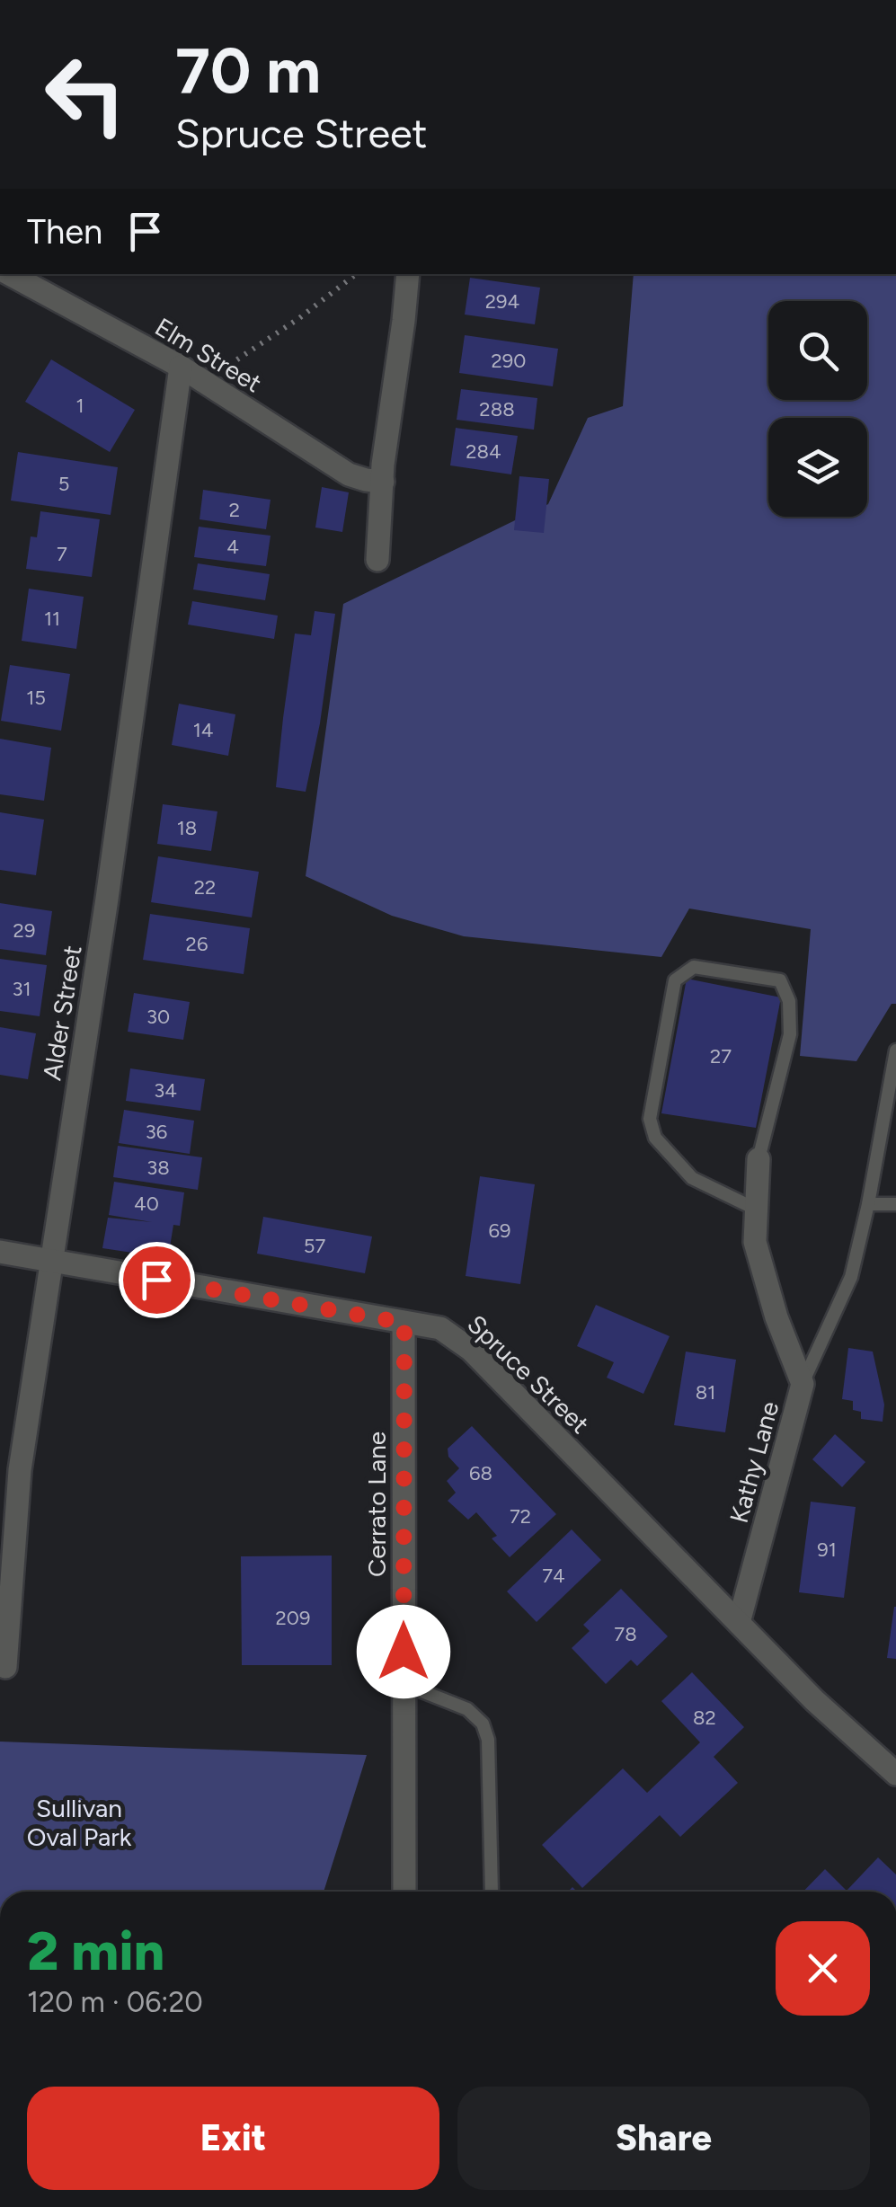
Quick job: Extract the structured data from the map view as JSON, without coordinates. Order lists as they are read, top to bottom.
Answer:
{
  "streets": {
    "street": [
      "Elm Street",
      "Alder Street",
      "Spruce Street",
      "Kathy Lane",
      "Cerrato Lane"
    ]
  },
  "crossings": [
    ["Elm Street", "Alder Street"],
    ["Alder Street", "Spruce Street"],
    ["Spruce Street", "Kathy Lane"],
    ["Spruce Street", "Cerrato Lane"]
  ],
  "parks": ["Sullivan Oval Park"],
  "house_numbers": [
    "294",
    "290",
    "1",
    "288",
    "284",
    "5",
    "2",
    "4",
    "7",
    "11",
    "15",
    "14",
    "18",
    "22",
    "29",
    "26",
    "31",
    "30",
    "27",
    "34",
    "36",
    "38",
    "40",
    "69",
    "57",
    "81",
    "68",
    "72",
    "91",
    "74",
    "209",
    "78",
    "82"
  ],
  "page": {
    "turn": ["70 m", "Spruce Street"],
    "then": "Then",
    "heading": ["2 min", "120 m · 06:20"],
    "buttons": ["Exit", "Share"]
  }
}
